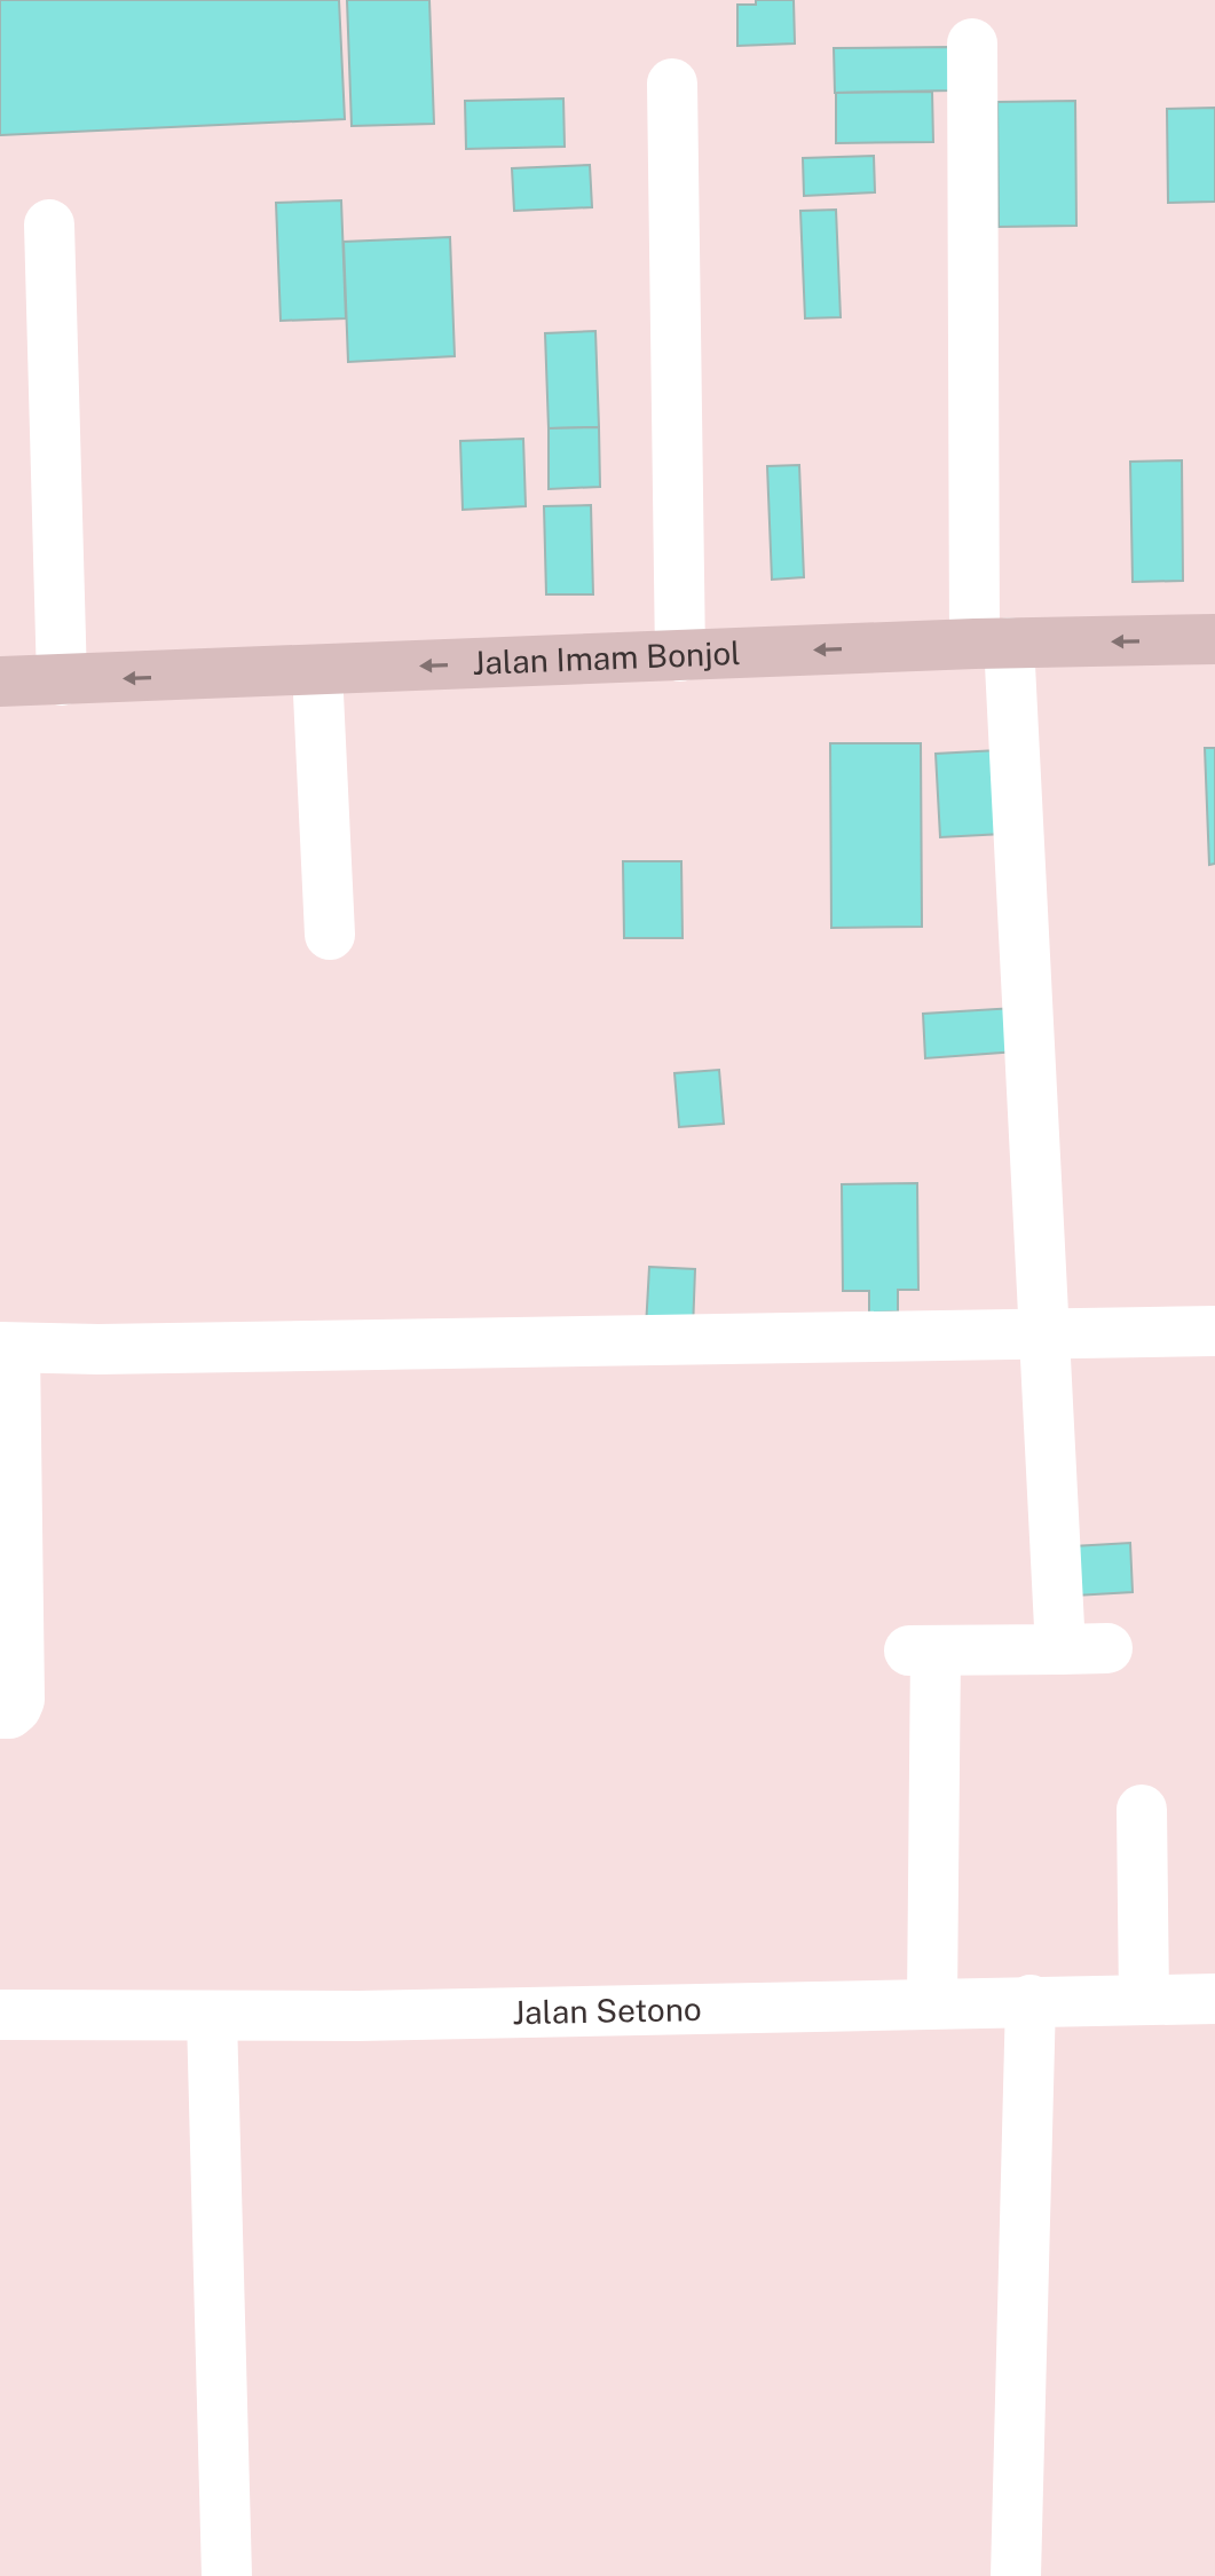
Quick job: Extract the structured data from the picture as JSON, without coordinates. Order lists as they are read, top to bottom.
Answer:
{
  "streets": {
    "main road": ["Jalan Imam Bonjol"],
    "street": ["Jalan Setono"]
  },
  "one_way": ["Jalan Imam Bonjol"]
}
